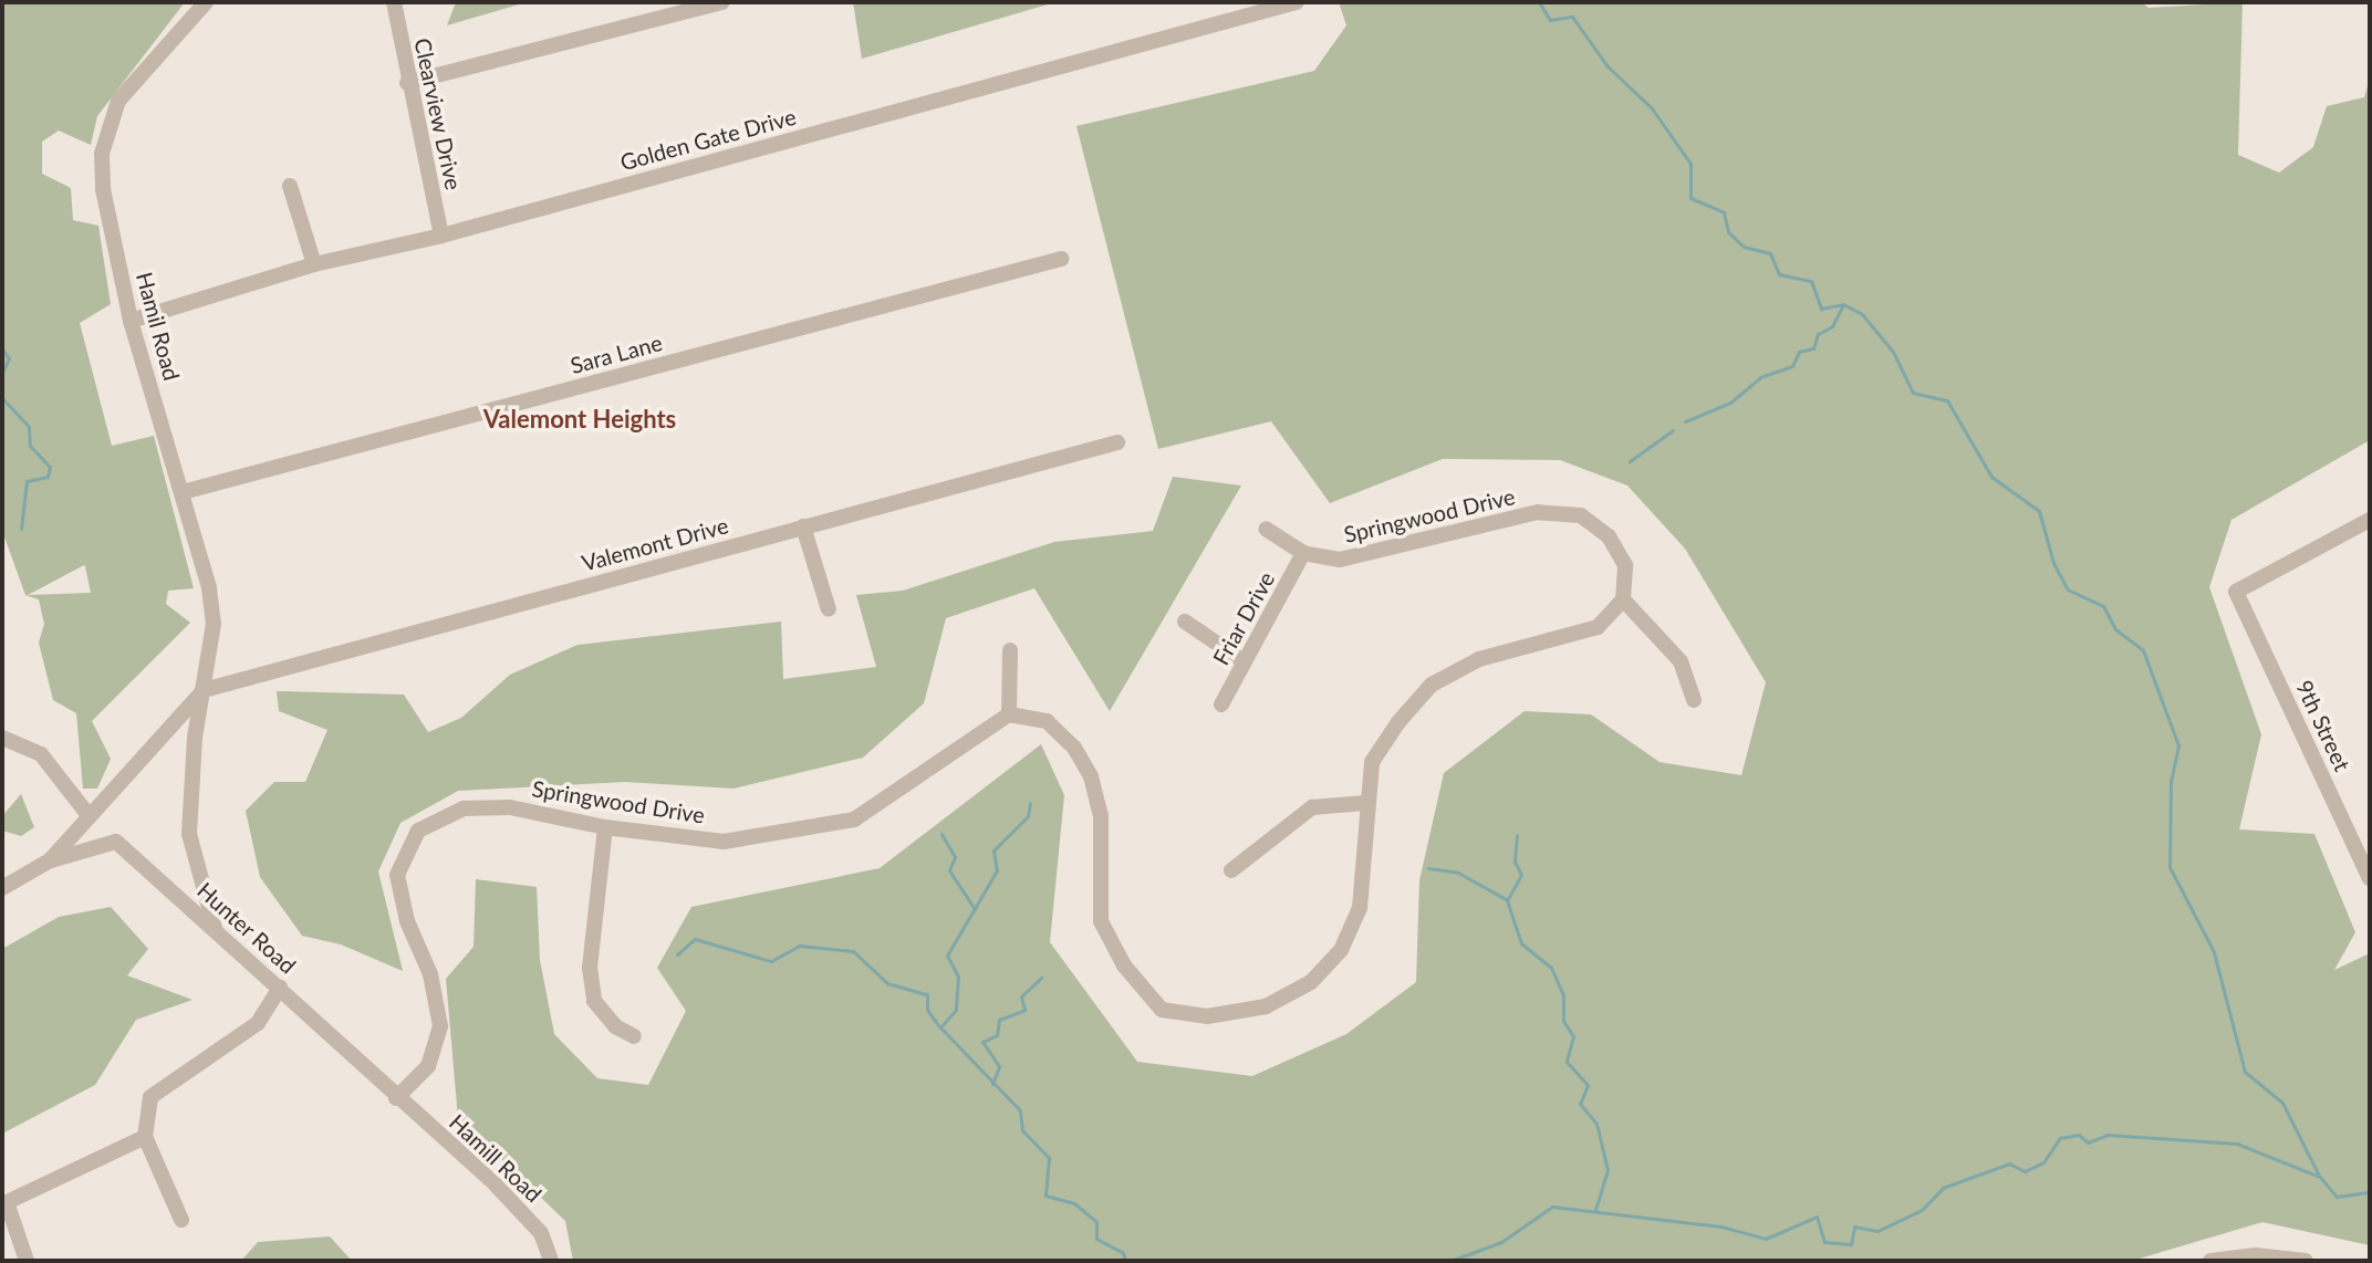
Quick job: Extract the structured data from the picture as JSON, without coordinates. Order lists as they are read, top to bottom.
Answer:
{
  "streets": {
    "street": [
      "Clearview Drive",
      "Golden Gate Drive",
      "Hamil Road",
      "Sara Lane",
      "Springwood Drive",
      "Valemont Drive",
      "Friar Drive",
      "9th Street",
      "Hunter Road",
      "Hamill Road"
    ]
  },
  "crossings": [
    ["Clearview Drive", "Golden Gate Drive"],
    ["Golden Gate Drive", "Hamil Road"],
    ["Hamil Road", "Sara Lane"],
    ["Hamil Road", "Valemont Drive"],
    ["Hamil Road", "Hunter Road"],
    ["Springwood Drive", "Friar Drive"],
    ["Springwood Drive", "Hunter Road"],
    ["Springwood Drive", "Hamill Road"],
    ["Hunter Road", "Hamill Road"]
  ],
  "districts": ["Valemont Heights"]
}
